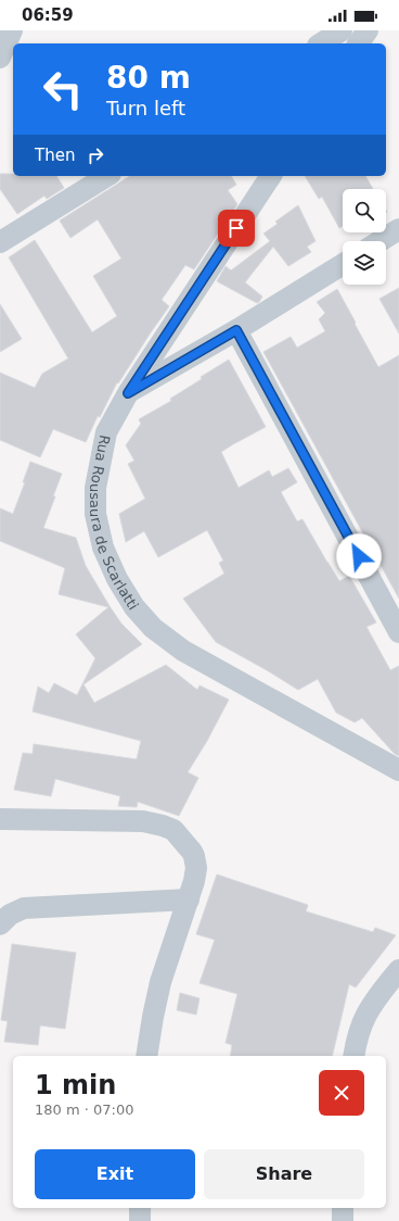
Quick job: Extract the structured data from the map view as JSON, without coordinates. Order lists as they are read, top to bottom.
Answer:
{
  "streets": {
    "street": ["Rua Rousaura de Scarlatti"]
  },
  "page": {
    "status": "06:59",
    "turn": ["80 m", "Turn left"],
    "then": "Then",
    "heading": ["1 min", "180 m · 07:00"],
    "buttons": ["Exit", "Share"]
  }
}
